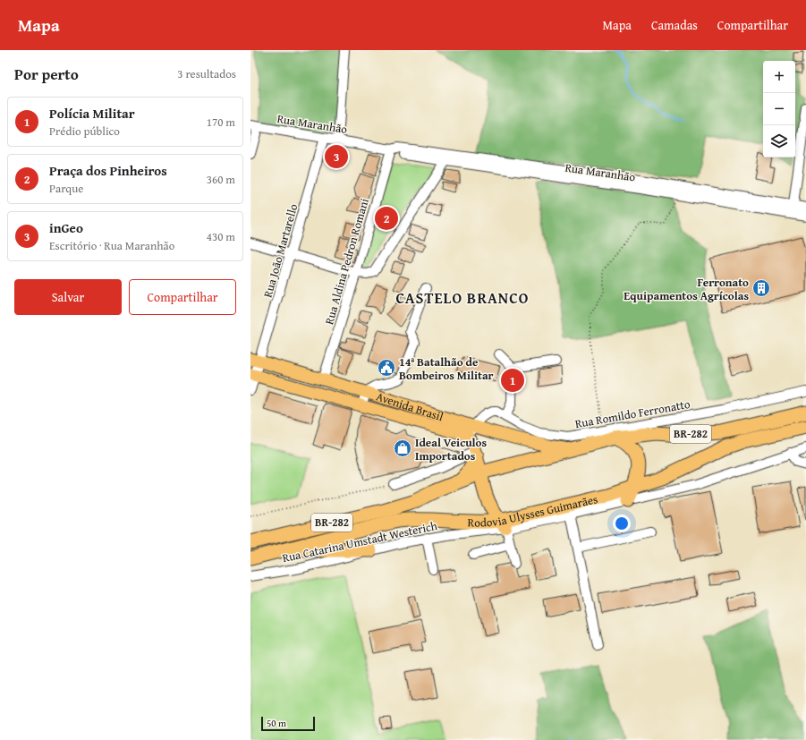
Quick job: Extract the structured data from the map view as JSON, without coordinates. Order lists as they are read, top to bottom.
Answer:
{
  "streets": {
    "highway": ["BR-282", "Rodovia Ulysses Guimarães"],
    "main road": ["Avenida Brasil"],
    "street": [
      "Rua Maranhão",
      "Rua João Martarello",
      "Rua Aldina Pedron Romani",
      "Rua Romildo Ferronatto",
      "Rua Catarina Umstadt Westerich"
    ]
  },
  "crossings": [
    ["Rua Maranhão", "Rua João Martarello"],
    ["Rua Maranhão", "Rua Aldina Pedron Romani"],
    ["Rua João Martarello", "Avenida Brasil"],
    ["Rua Aldina Pedron Romani", "Avenida Brasil"],
    ["Avenida Brasil", "Rua Romildo Ferronatto"],
    ["Avenida Brasil", "BR-282"],
    ["Rodovia Ulysses Guimarães", "Rua Catarina Umstadt Westerich"]
  ],
  "districts": ["CASTELO BRANCO"],
  "places": {
    "building": ["Ferronato Equipamentos Agrícolas"],
    "public building": ["14ª Batalhão de Bombeiros Militar"],
    "shop": ["Ideal Veiculos Importados"]
  },
  "scale_bar": "50 m",
  "page": {
    "header": "Mapa",
    "nav": ["Mapa", "Camadas", "Compartilhar"],
    "heading": ["Por perto", "3 resultados"],
    "map_buttons": ["+", "−"],
    "list": [
      {
        "mark": "1",
        "name": "Polícia Militar",
        "note": "Prédio público",
        "value": "170 m"
      },
      {
        "mark": "2",
        "name": "Praça dos Pinheiros",
        "note": "Parque",
        "value": "360 m"
      },
      {
        "mark": "3",
        "name": "inGeo",
        "note": "Escritório · Rua Maranhão",
        "value": "430 m"
      }
    ],
    "pins": ["3", "2", "1"],
    "buttons": ["Salvar", "Compartilhar"],
    "scale": "50 m"
  }
}
